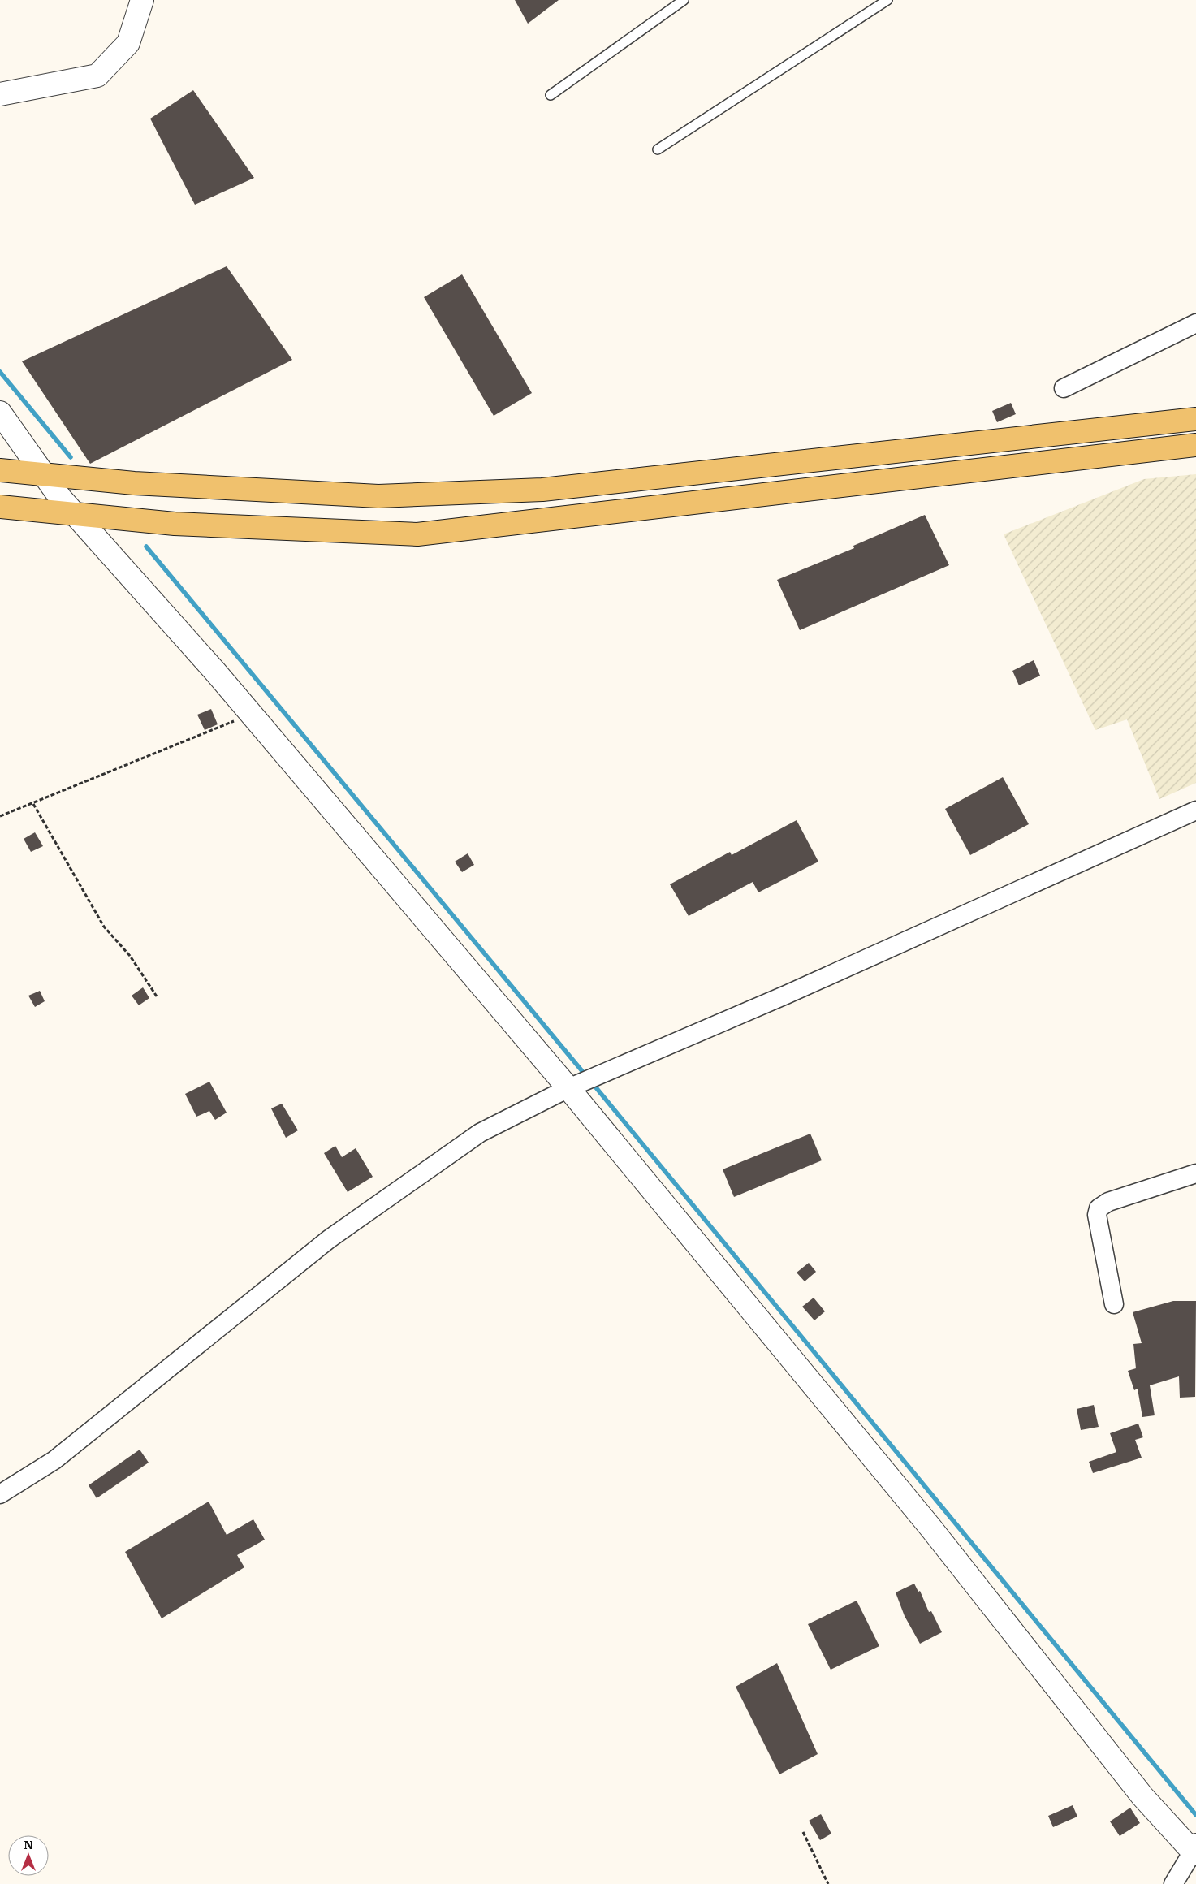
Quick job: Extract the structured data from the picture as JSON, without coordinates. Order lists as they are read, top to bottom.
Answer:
{
  "north": "top"
}
